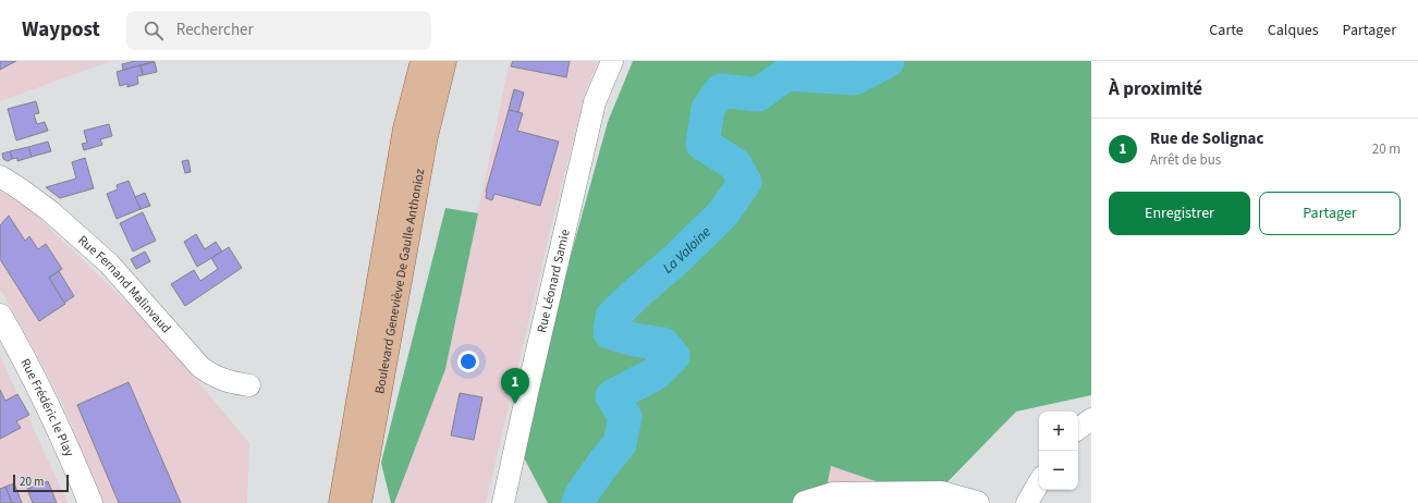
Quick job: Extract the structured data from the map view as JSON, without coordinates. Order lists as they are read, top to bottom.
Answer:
{
  "streets": {
    "main road": ["Boulevard Geneviève De Gaulle Anthonioz"],
    "street": ["Rue Léonard Samie", "Rue Fernand Malinvaud", "Rue Frédéric le Play"]
  },
  "water": ["La Valoine"],
  "scale_bar": "20 m",
  "page": {
    "header": "Waypost",
    "search": "Rechercher",
    "nav": ["Carte", "Calques", "Partager"],
    "heading": "À proximité",
    "list": [
      {
        "mark": "1",
        "name": "Rue de Solignac",
        "note": "Arrêt de bus",
        "value": "20 m"
      }
    ],
    "buttons": ["Enregistrer", "Partager"],
    "pins": "1",
    "map_buttons": ["+", "−"],
    "scale": "20 m"
  }
}
